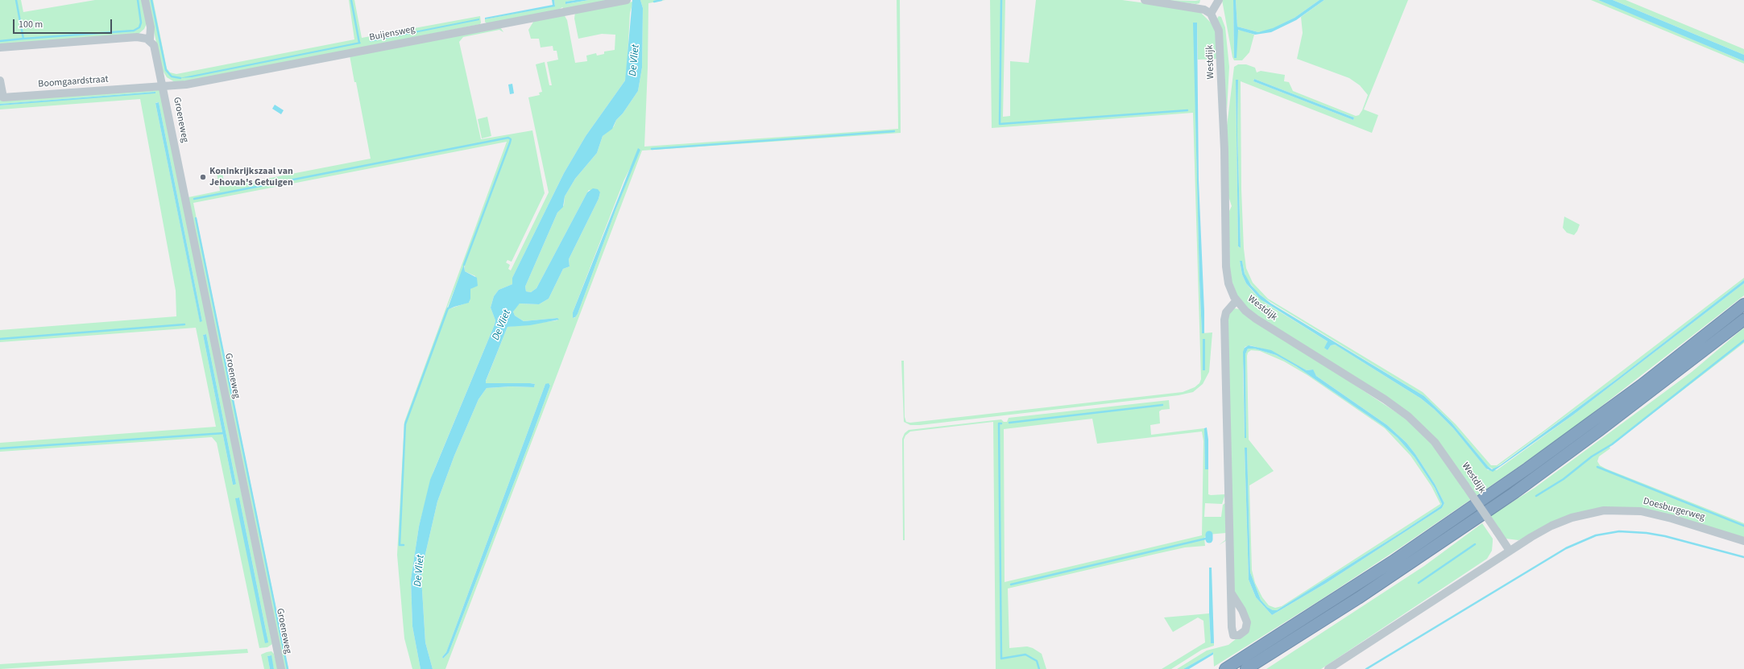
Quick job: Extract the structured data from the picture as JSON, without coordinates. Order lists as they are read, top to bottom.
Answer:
{
  "streets": {
    "street": [
      "Buijensweg",
      "Westdijk",
      "Boomgaardstraat",
      "Groeneweg",
      "Doesburgerweg"
    ]
  },
  "crossings": [
    ["Buijensweg", "Boomgaardstraat"],
    ["Buijensweg", "Groeneweg"],
    ["Westdijk", "Doesburgerweg"],
    ["Boomgaardstraat", "Groeneweg"]
  ],
  "water": ["De Vliet"],
  "places": ["Koninkrijkszaal van Jehovah's Getuigen"],
  "scale_bar": "100 m"
}
